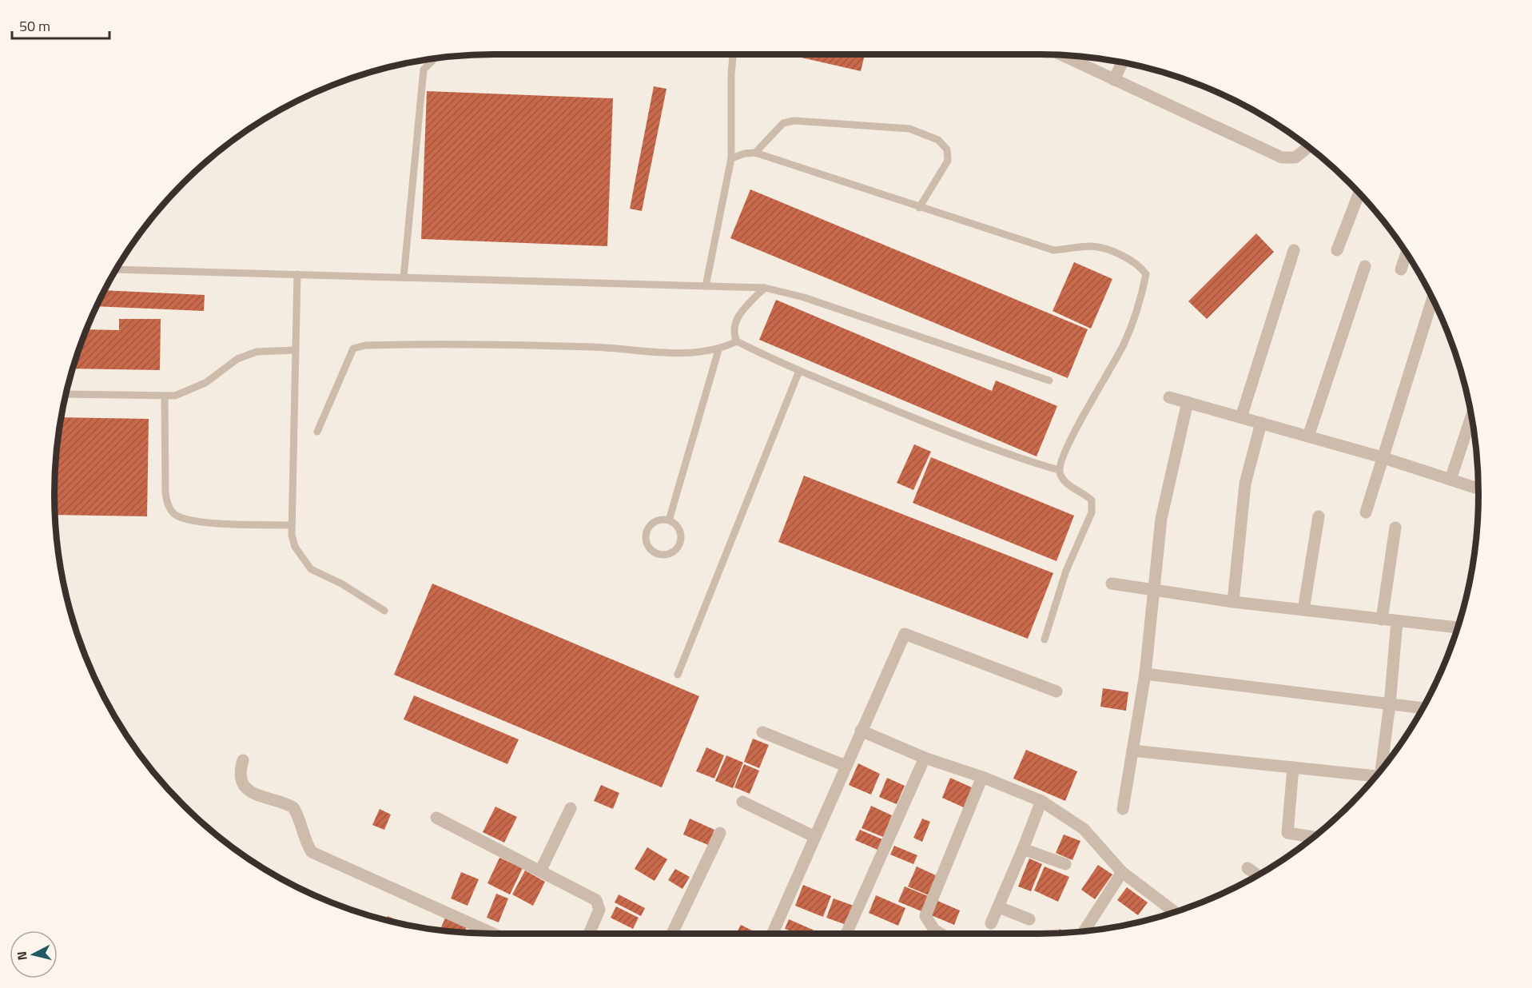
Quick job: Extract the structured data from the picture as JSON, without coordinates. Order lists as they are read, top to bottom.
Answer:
{
  "scale_bar": "50 m",
  "north": "left"
}
